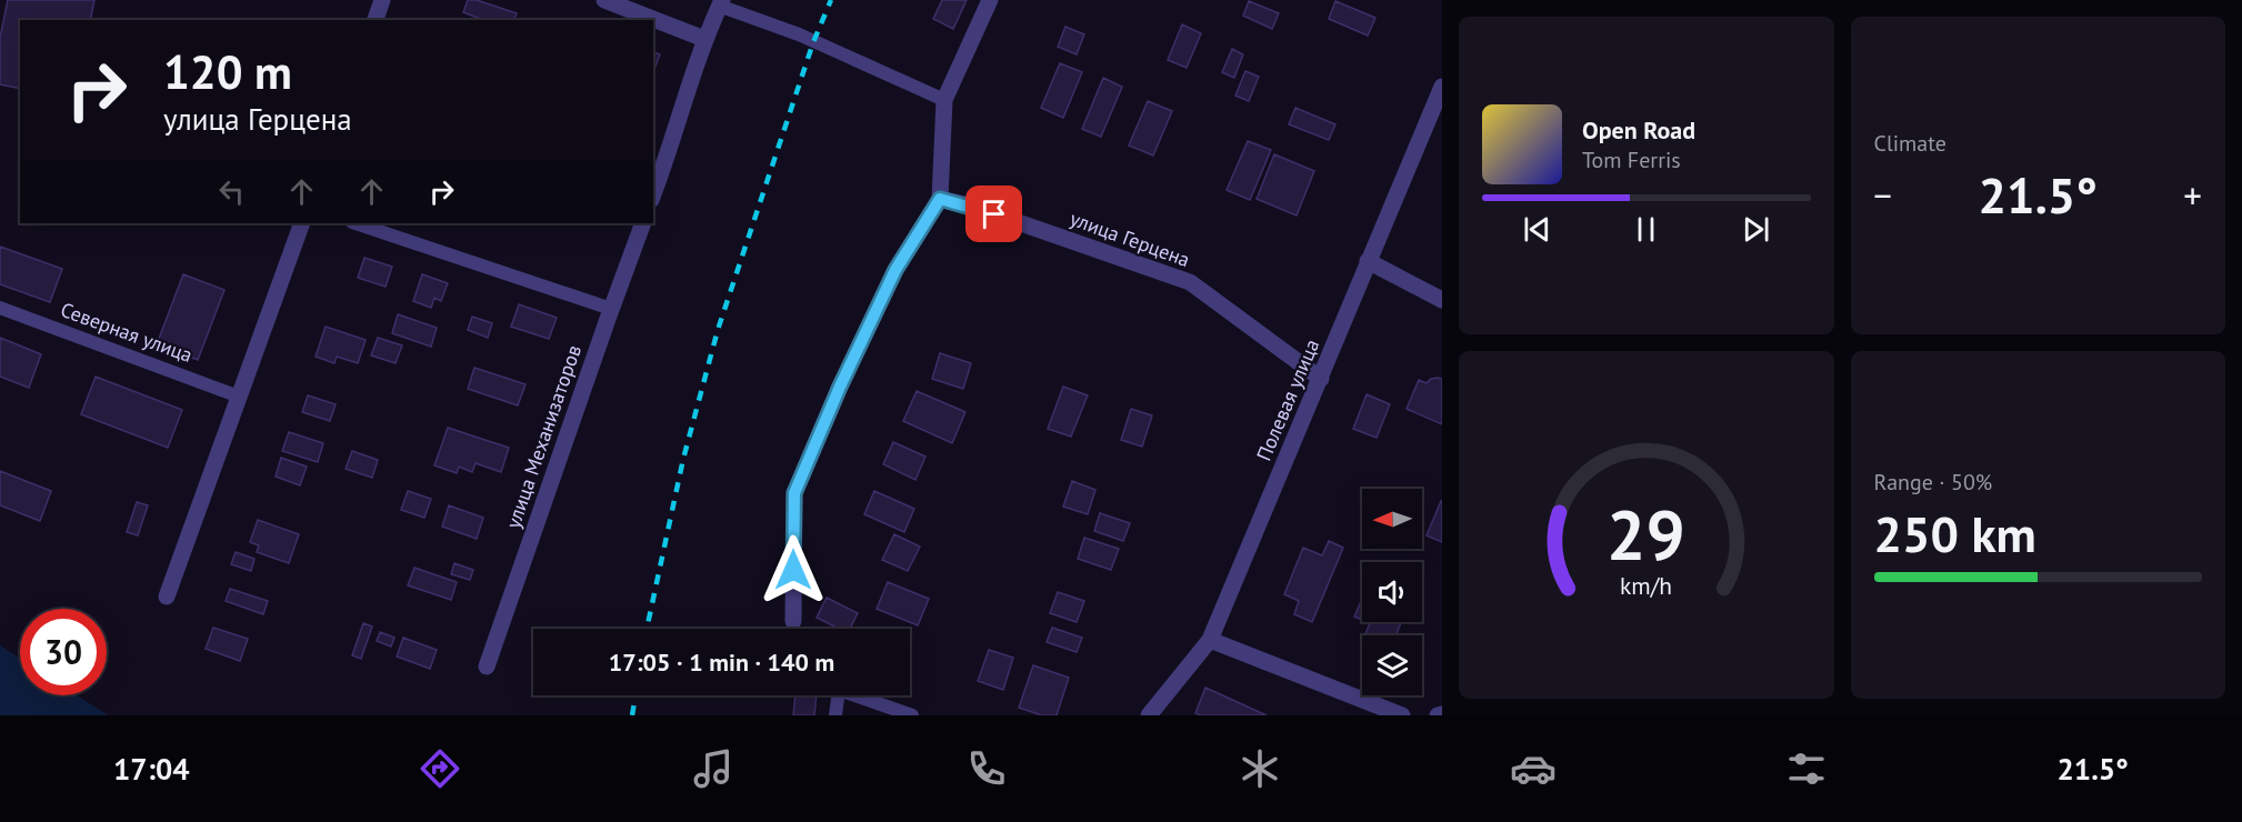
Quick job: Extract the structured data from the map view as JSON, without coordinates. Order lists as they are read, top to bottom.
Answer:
{
  "streets": {
    "street": ["улица Герцена", "Полевая улица", "улица Механизаторов"],
    "lane": ["Северная улица"]
  },
  "crossings": [
    ["улица Герцена", "Полевая улица"]
  ],
  "north": "left",
  "page": {
    "tile": [
      "Climate",
      ["Range · 50%", "250 km"]
    ],
    "turn": ["120 m", "улица Герцена"],
    "song": ["Open Road", "Tom Ferris"],
    "heat": ["−", "21.5°", "+"],
    "limit": "30",
    "trip": "17:05 · 1 min · 140 m",
    "tabs": ["17:04", "21.5°"],
    "gauge": ["29", "km/h"]
  }
}
